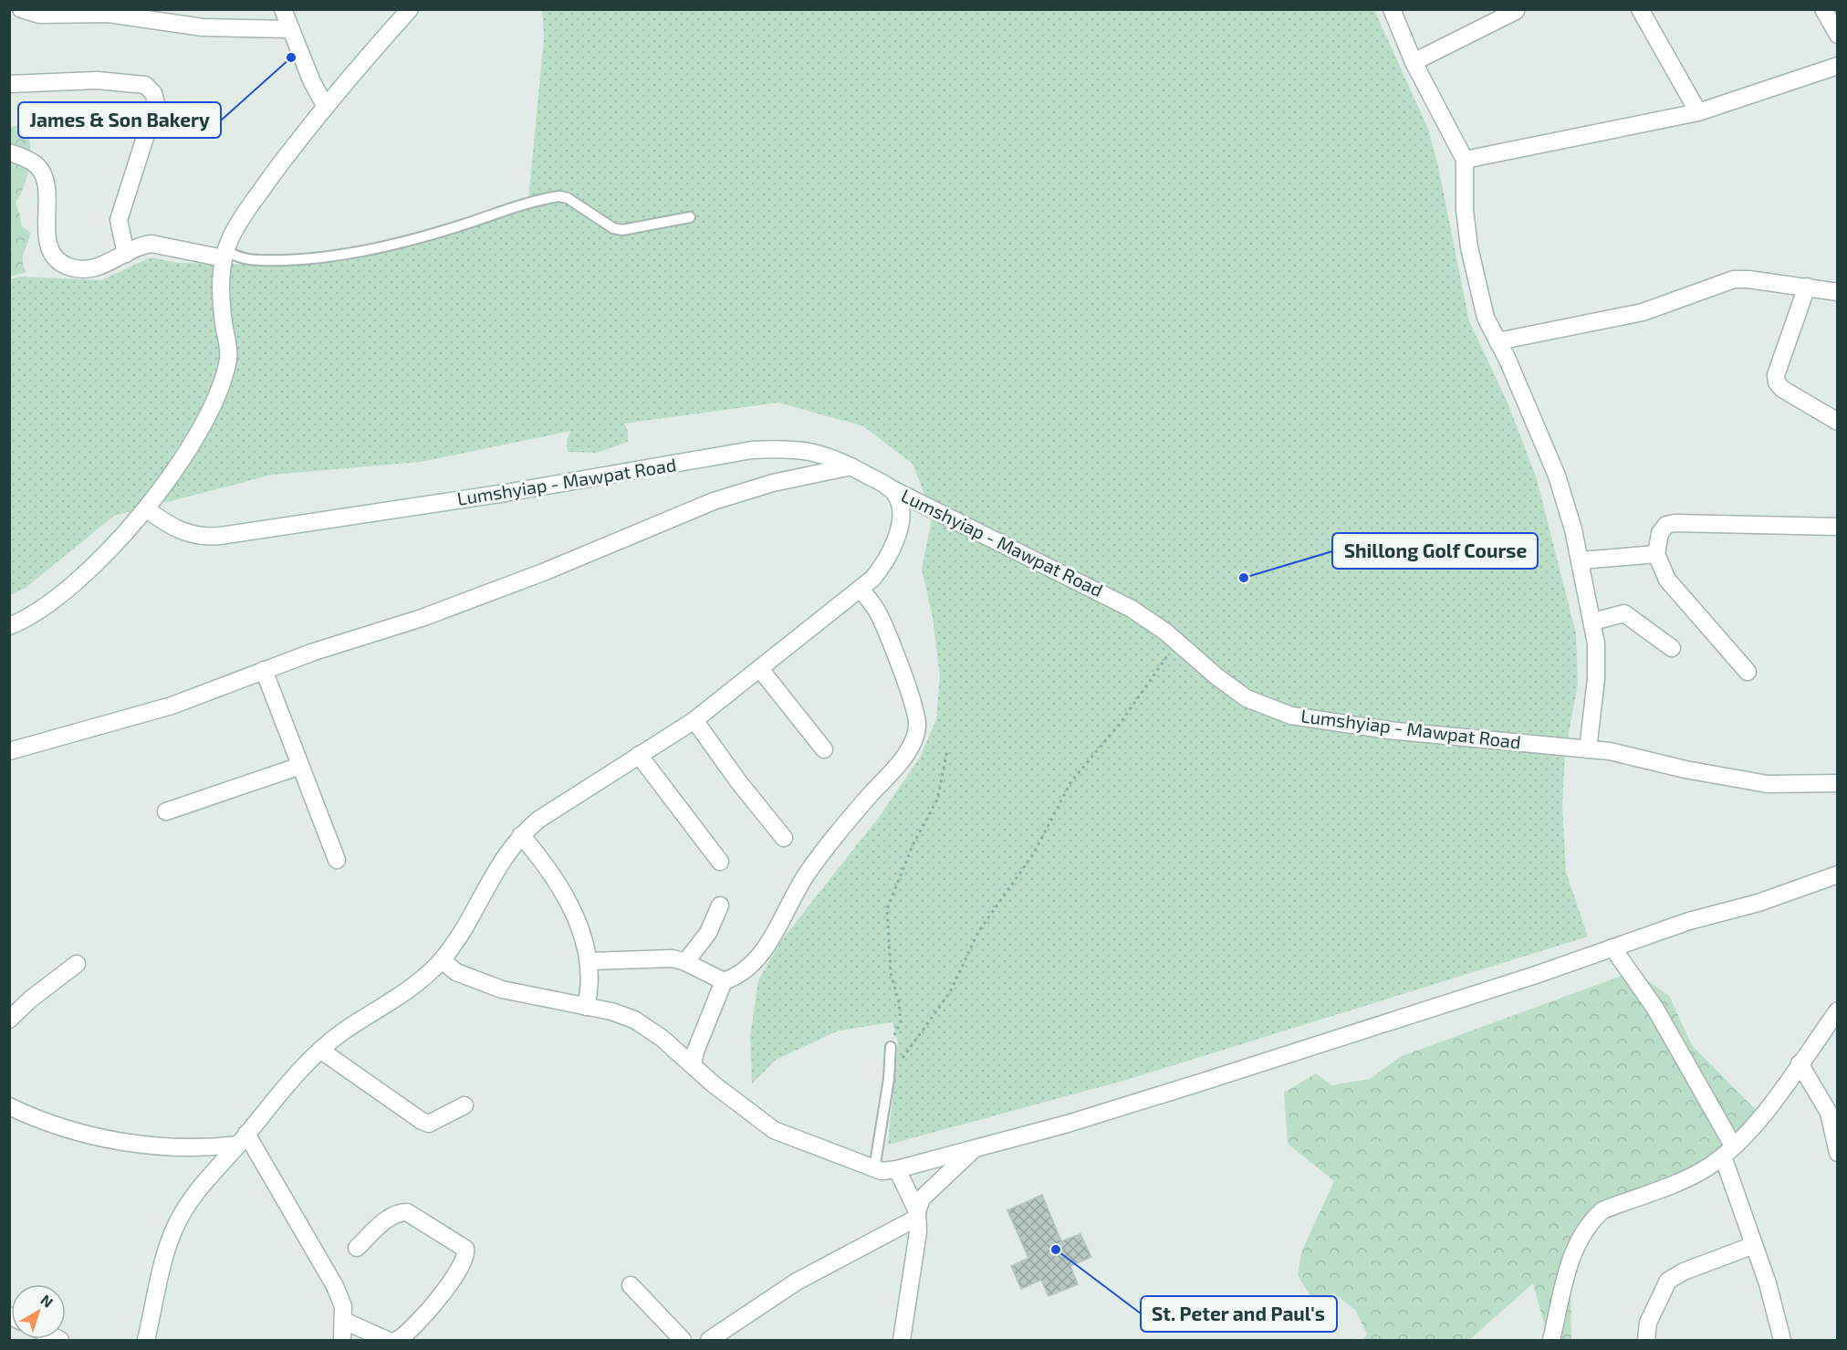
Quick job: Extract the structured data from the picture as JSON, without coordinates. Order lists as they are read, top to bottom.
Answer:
{
  "streets": {
    "street": ["Lumshyiap - Mawpat Road"]
  },
  "places": ["James & Son Bakery", "Shillong Golf Course", "St. Peter and Paul's"],
  "north": "top right"
}
